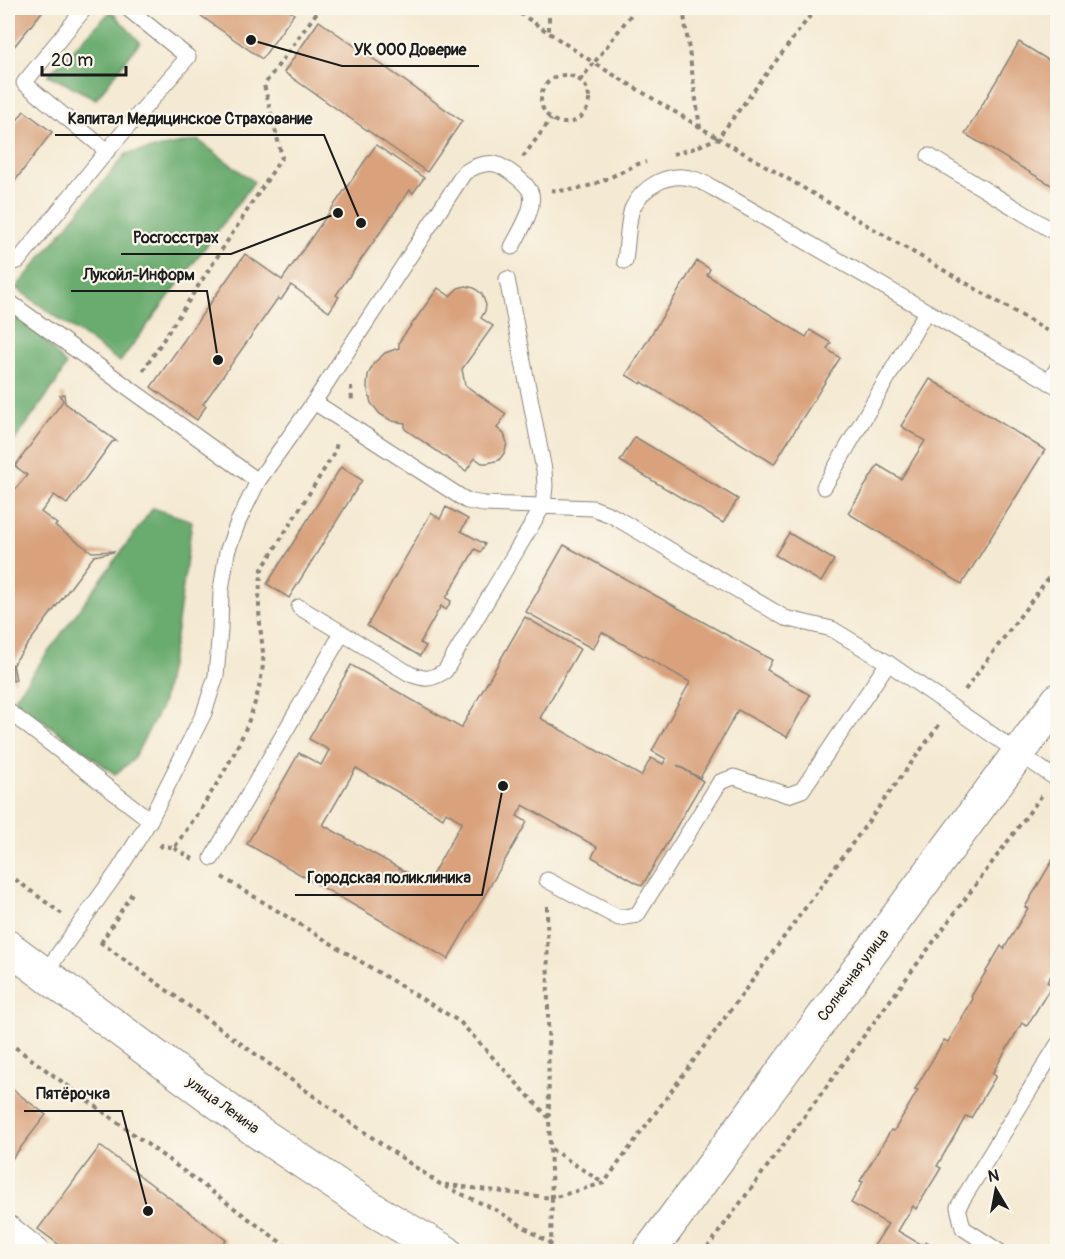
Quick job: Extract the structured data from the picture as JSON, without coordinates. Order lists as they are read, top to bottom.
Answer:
{
  "streets": {
    "street": ["Солнечная улица", "улица Ленина"]
  },
  "places": [
    "УК ООО Доверие",
    "Росгосстрах",
    "Капитал Медицинское Страхование",
    "Лукойл-Информ",
    "Городская поликлиника",
    "Пятёрочка"
  ],
  "scale_bar": "20 m",
  "north": "top"
}
